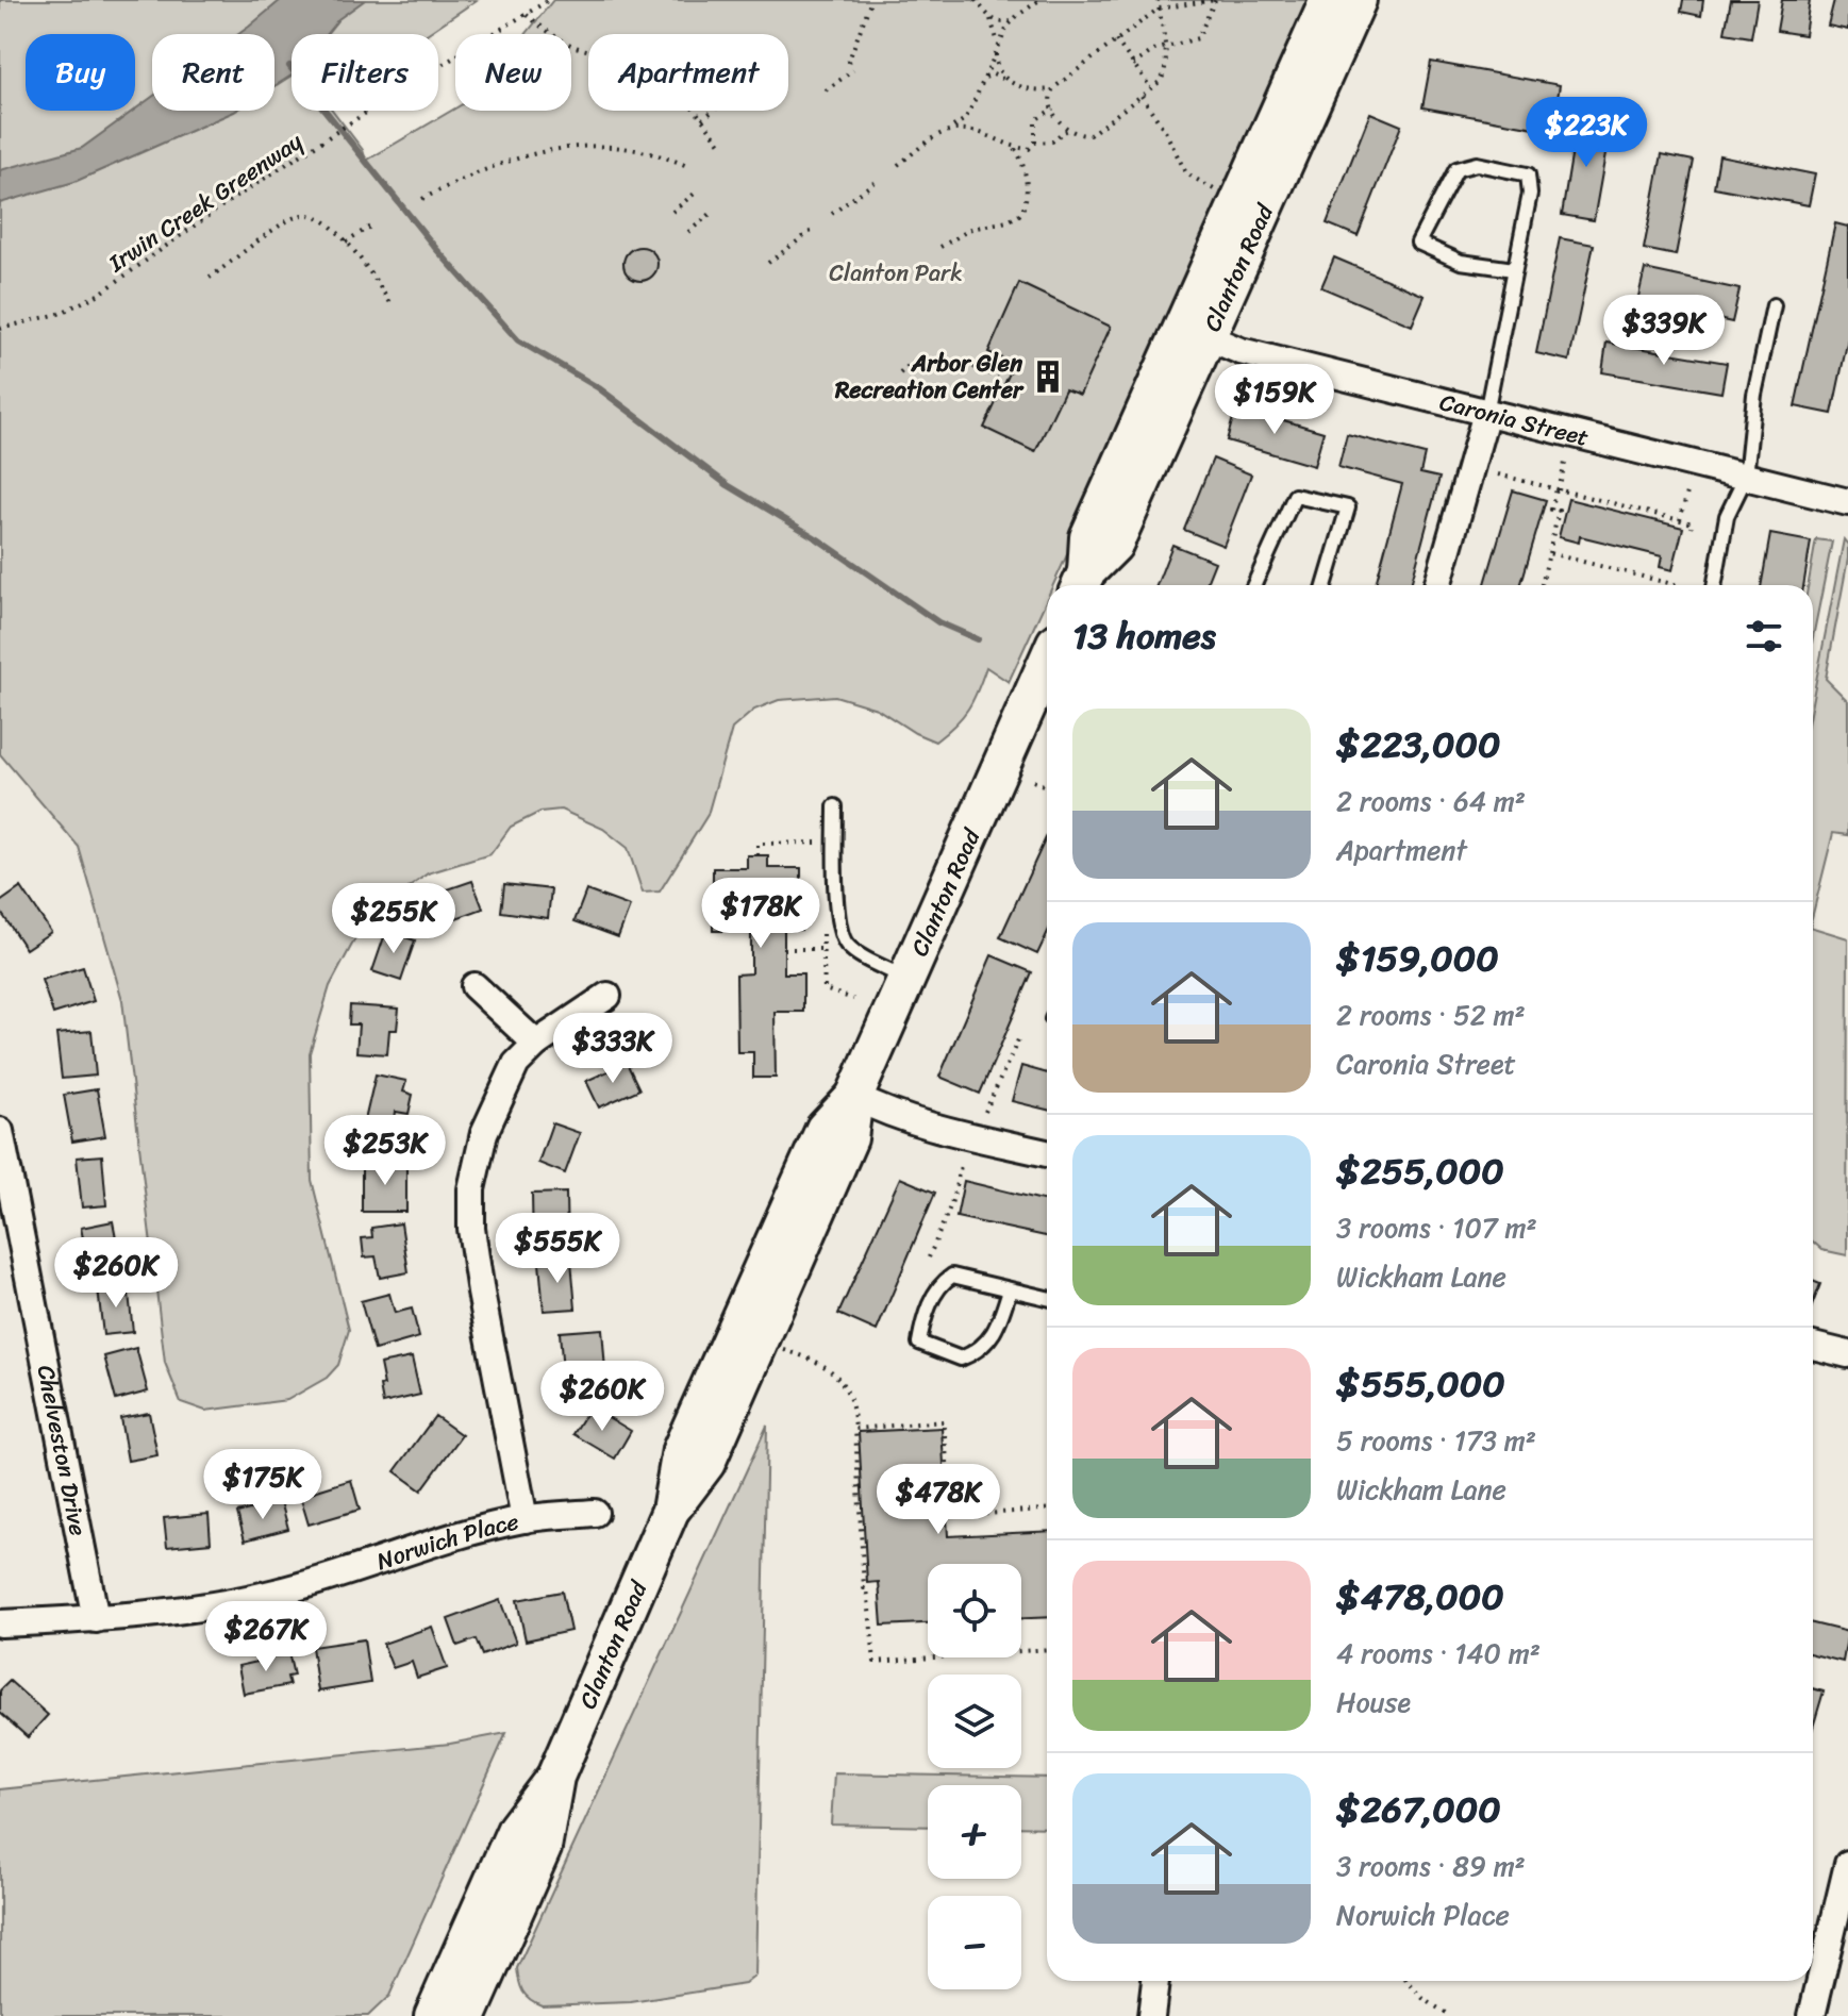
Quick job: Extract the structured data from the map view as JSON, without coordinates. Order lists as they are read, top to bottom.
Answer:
{
  "streets": {
    "main road": ["Clanton Road"],
    "street": ["Caronia Street", "Chelveston Drive", "Norwich Place"],
    "path": ["Irwin Creek Greenway"]
  },
  "crossings": [
    ["Clanton Road", "Caronia Street"],
    ["Chelveston Drive", "Norwich Place"]
  ],
  "parks": ["Clanton Park"],
  "places": {
    "building": ["Arbor Glen Recreation Center"]
  },
  "page": {
    "chip": [
      "Buy",
      "Rent",
      "Filters",
      "New",
      "Apartment"
    ],
    "price": [
      "$223K",
      "$339K",
      "$159K",
      "$178K",
      "$255K",
      "$333K",
      "$253K",
      "$555K",
      "$260K",
      "$260K",
      "$175K",
      "$478K",
      "$267K"
    ],
    "heading": "13 homes",
    "list": [
      {
        "name": "$223,000",
        "note": "2 rooms · 64 m² · Apartment"
      },
      {
        "name": "$159,000",
        "note": "2 rooms · 52 m² · Caronia Street"
      },
      {
        "name": "$255,000",
        "note": "3 rooms · 107 m² · Wickham Lane"
      },
      {
        "name": "$555,000",
        "note": "5 rooms · 173 m² · Wickham Lane"
      },
      {
        "name": "$478,000",
        "note": "4 rooms · 140 m² · House"
      },
      {
        "name": "$267,000",
        "note": "3 rooms · 89 m² · Norwich Place"
      }
    ],
    "map_buttons": ["+", "−"]
  }
}
